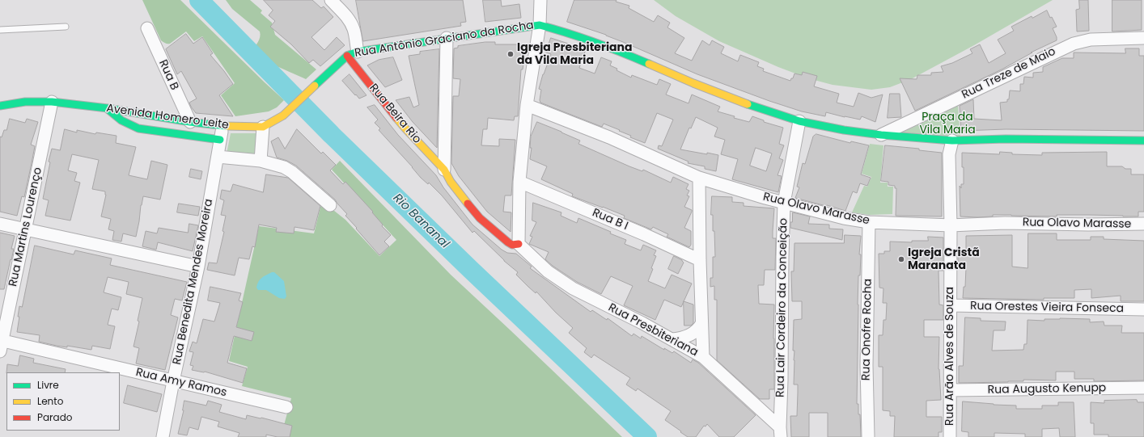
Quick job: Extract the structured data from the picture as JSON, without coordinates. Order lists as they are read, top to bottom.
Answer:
{
  "streets": {
    "street": [
      "Rua Antônio Graciano da Rocha",
      "Rua Treze de Maio",
      "Rua B",
      "Rua Beira Rio",
      "Avenida Homero Leite",
      "Rua Olavo Marasse",
      "Rua B I",
      "Rua Martins Lourenço",
      "Rua Benedita Mendes Moreira",
      "Rua Lair Cordeiro da Conceição",
      "Rua Orestes Vieira Fonseca",
      "Rua Onofre Rocha",
      "Rua Presbiteriana",
      "Rua Arão Alves de Souza",
      "Rua Amy Ramos",
      "Rua Augusto Kenupp"
    ]
  },
  "crossings": [
    ["Rua Antônio Graciano da Rocha", "Rua Treze de Maio"],
    ["Rua Antônio Graciano da Rocha", "Rua Beira Rio"],
    ["Rua Antônio Graciano da Rocha", "Avenida Homero Leite"],
    ["Rua Antônio Graciano da Rocha", "Rua Lair Cordeiro da Conceição"],
    ["Rua Antônio Graciano da Rocha", "Rua Arão Alves de Souza"],
    ["Rua B", "Avenida Homero Leite"],
    ["Rua Beira Rio", "Avenida Homero Leite"],
    ["Rua Beira Rio", "Rua Presbiteriana"],
    ["Avenida Homero Leite", "Rua Martins Lourenço"],
    ["Avenida Homero Leite", "Rua Benedita Mendes Moreira"],
    ["Rua Olavo Marasse", "Rua Lair Cordeiro da Conceição"],
    ["Rua Olavo Marasse", "Rua Onofre Rocha"],
    ["Rua Olavo Marasse", "Rua Arão Alves de Souza"],
    ["Rua Martins Lourenço", "Rua Amy Ramos"],
    ["Rua Benedita Mendes Moreira", "Rua Amy Ramos"],
    ["Rua Lair Cordeiro da Conceição", "Rua Presbiteriana"],
    ["Rua Orestes Vieira Fonseca", "Rua Arão Alves de Souza"],
    ["Rua Arão Alves de Souza", "Rua Augusto Kenupp"]
  ],
  "water": ["Rio Bananal"],
  "parks": ["Praça da Vila Maria"],
  "places": ["Igreja Presbiteriana da Vila Maria", "Igreja Cristã Maranata"],
  "legend": ["Livre", "Lento", "Parado"]
}
